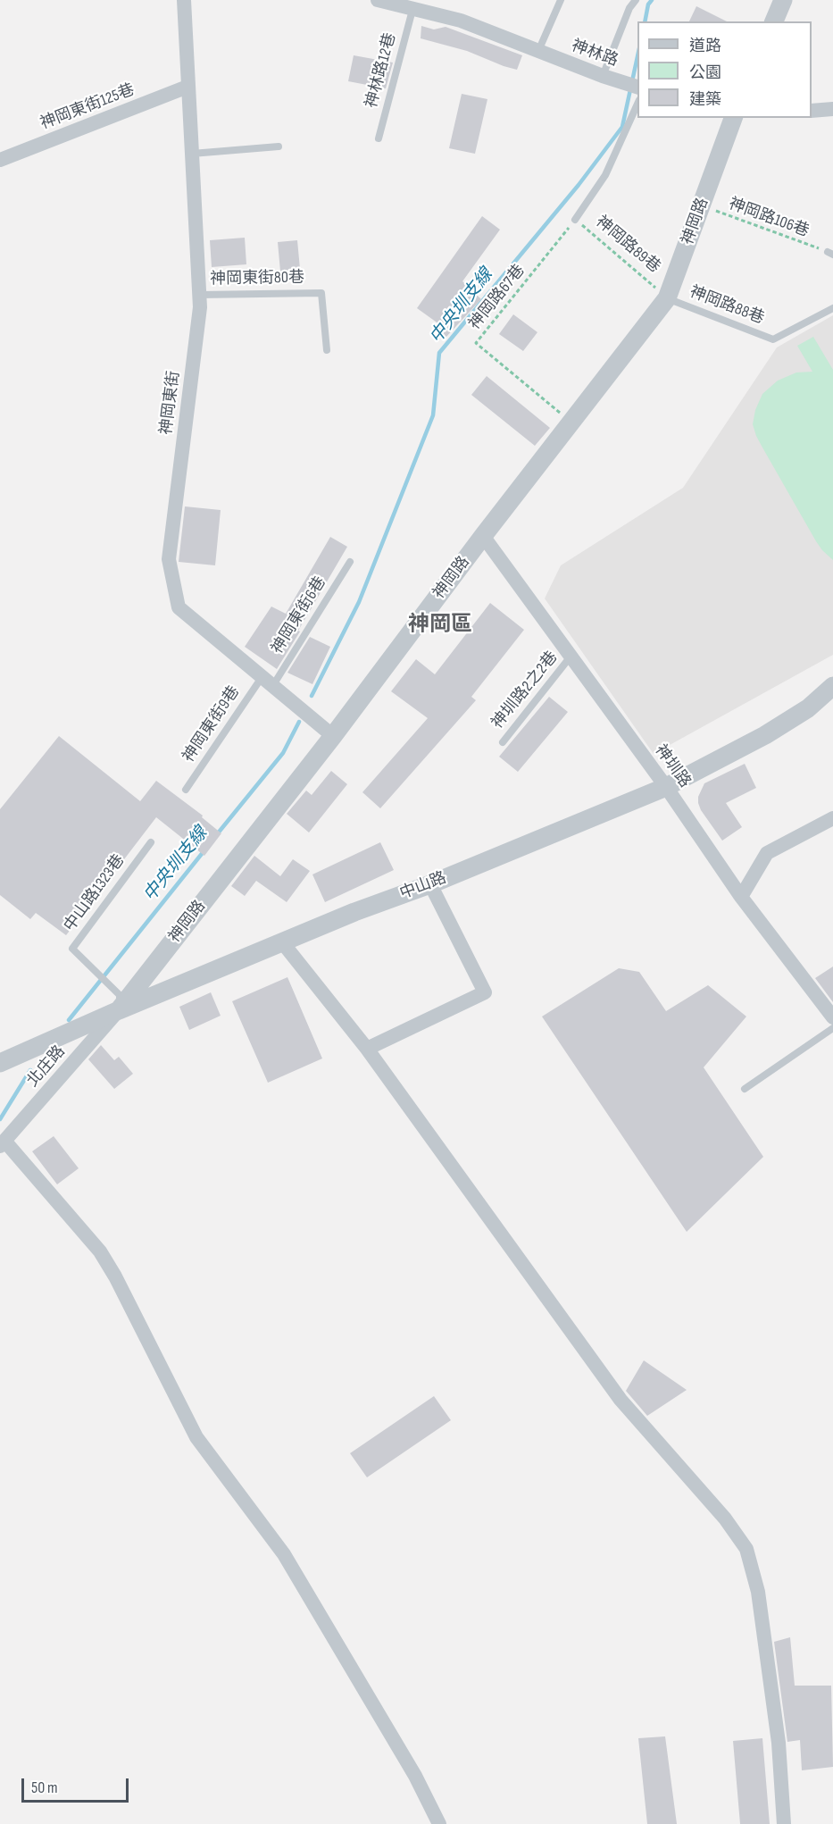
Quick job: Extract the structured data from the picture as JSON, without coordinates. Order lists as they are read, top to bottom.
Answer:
{
  "streets": {
    "street": [
      "神林路",
      "神岡東街125巷",
      "神岡路",
      "神岡東街",
      "神圳路",
      "中山路",
      "北庄路"
    ],
    "lane": [
      "神林路12巷",
      "神岡路89巷",
      "神岡東街80巷",
      "神岡路88巷",
      "神岡東街6巷",
      "神圳路2之2巷",
      "神岡東街9巷",
      "中山路1323巷"
    ],
    "path": ["神岡路106巷", "神岡路67巷"]
  },
  "crossings": [
    ["神林路", "神林路12巷"],
    ["神林路", "神岡路89巷"],
    ["神岡東街125巷", "神岡東街"],
    ["神岡路106巷", "神岡路"],
    ["神岡路", "神岡路89巷"],
    ["神岡路", "神岡路67巷"],
    ["神岡路", "神岡路88巷"],
    ["神岡路", "神岡東街"],
    ["神岡路", "神圳路"],
    ["神岡路", "中山路"],
    ["神岡路", "中山路1323巷"],
    ["神岡路", "北庄路"],
    ["神岡路89巷", "神岡路67巷"],
    ["神岡路89巷", "神岡路88巷"],
    ["神岡東街80巷", "神岡東街"],
    ["神岡東街", "神岡東街6巷"],
    ["神岡東街", "神岡東街9巷"],
    ["神岡東街6巷", "神岡東街9巷"],
    ["神圳路2之2巷", "神圳路"],
    ["神圳路", "中山路"],
    ["中山路", "中山路1323巷"],
    ["中山路", "北庄路"],
    ["中山路1323巷", "北庄路"]
  ],
  "districts": ["神岡區"],
  "water": ["中央圳支線"],
  "legend": ["道路", "公園", "建築"],
  "scale_bar": "50 m"
}
